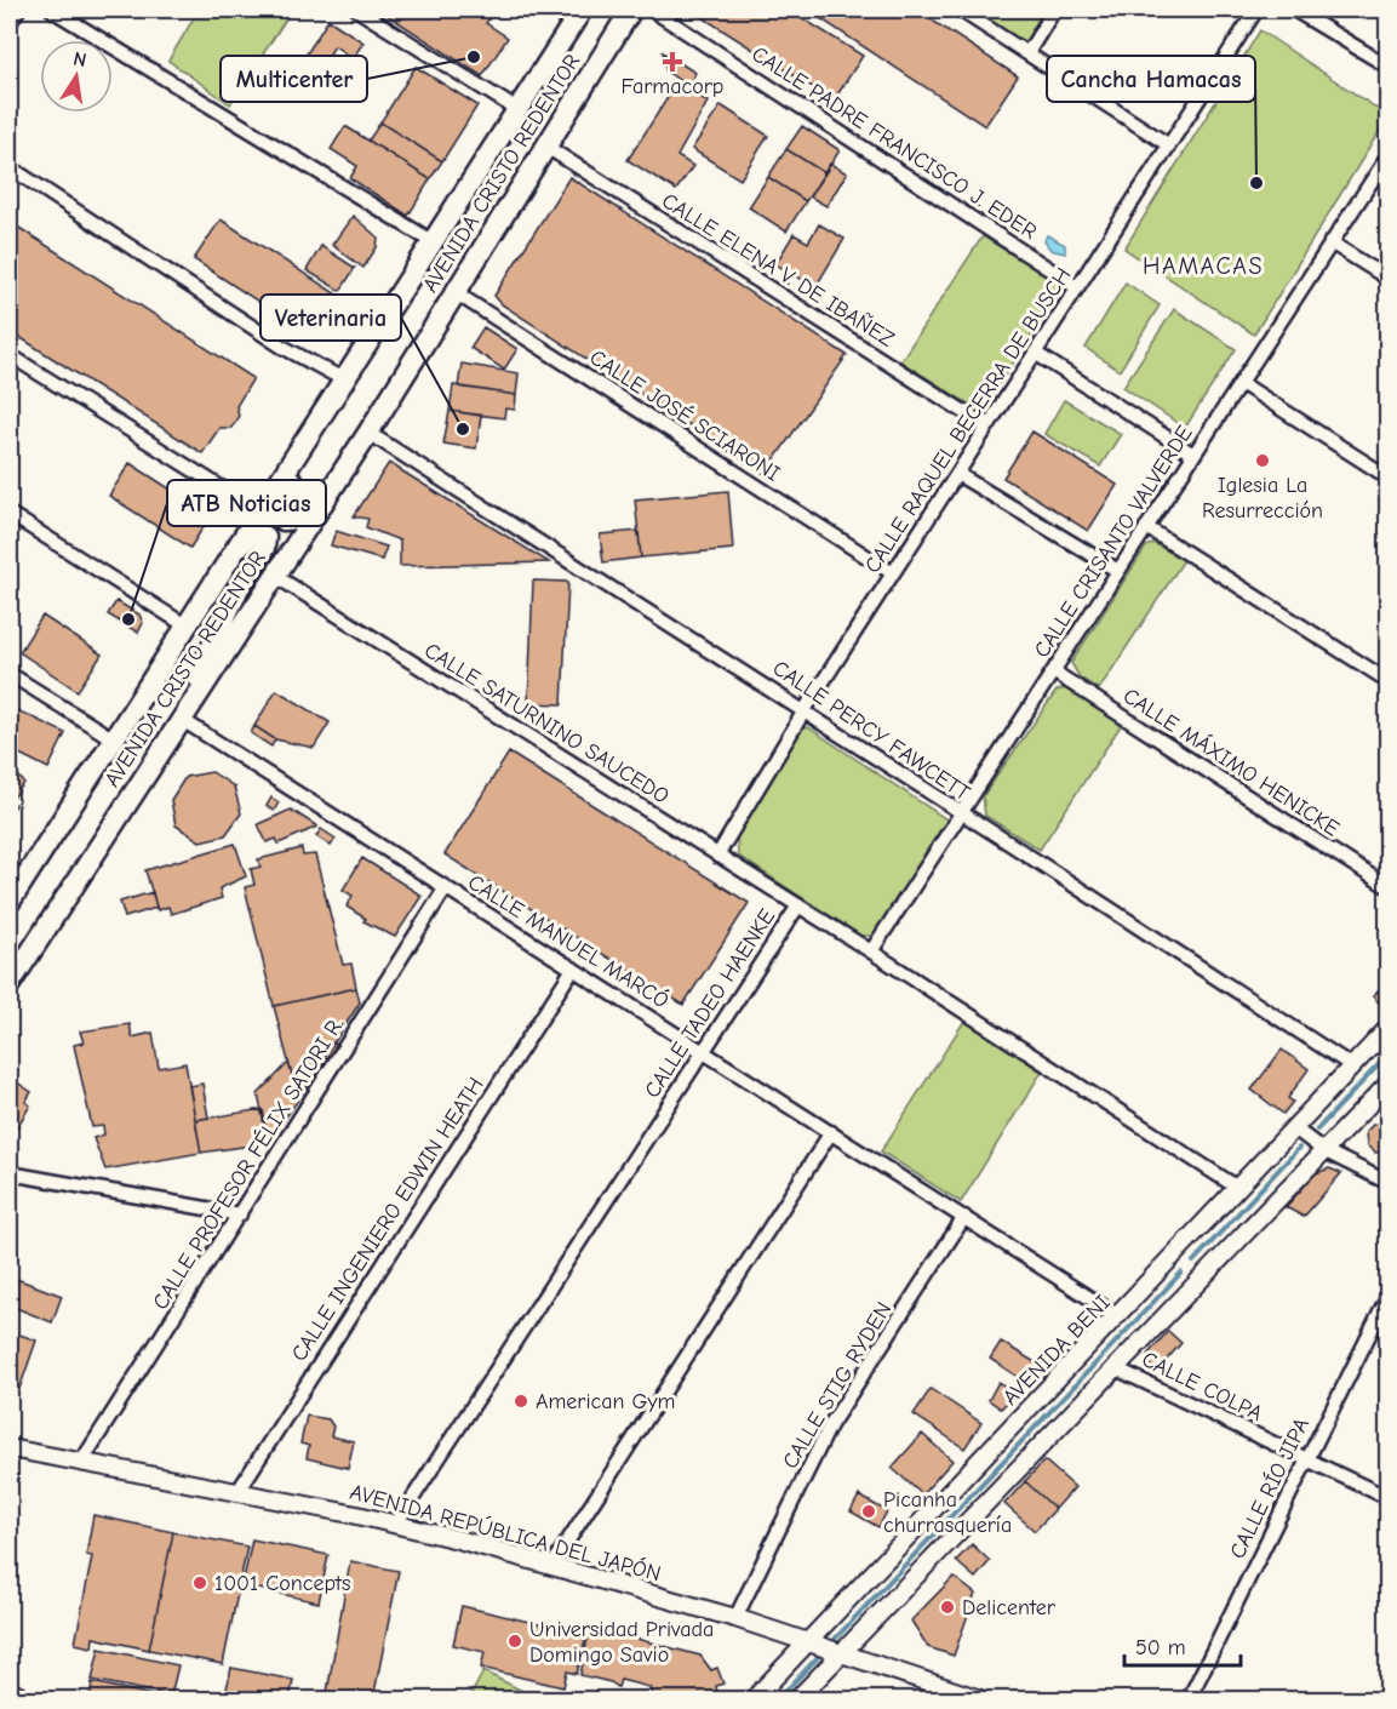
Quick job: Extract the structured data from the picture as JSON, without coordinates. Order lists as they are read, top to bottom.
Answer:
{
  "streets": {
    "main road": ["AVENIDA CRISTO REDENTOR"],
    "street": [
      "CALLE PADRE FRANCISCO J. EDER",
      "CALLE ELENA V. DE IBAÑEZ",
      "CALLE JOSÉ SCIARONI",
      "CALLE RAQUEL BECERRA DE BUSCH",
      "CALLE CRISANTO VALVERDE",
      "CALLE SATURNINO SAUCEDO",
      "CALLE PERCY FAWCETT",
      "CALLE MÁXIMO HENICKE",
      "CALLE MANUEL MARCÓ",
      "CALLE TADEO HAENKE",
      "CALLE PROFESOR FÉLIX SATORI R.",
      "CALLE INGENIERO EDWIN HEATH",
      "AVENIDA BENI",
      "CALLE STIG RYDEN",
      "CALLE COLPA",
      "CALLE RÍO JIPA",
      "AVENIDA REPÚBLICA DEL JAPÓN"
    ]
  },
  "crossings": [
    ["CALLE PADRE FRANCISCO J. EDER", "CALLE RAQUEL BECERRA DE BUSCH"],
    ["AVENIDA CRISTO REDENTOR", "CALLE ELENA V. DE IBAÑEZ"],
    ["AVENIDA CRISTO REDENTOR", "CALLE JOSÉ SCIARONI"],
    ["AVENIDA CRISTO REDENTOR", "CALLE SATURNINO SAUCEDO"],
    ["AVENIDA CRISTO REDENTOR", "CALLE PERCY FAWCETT"],
    ["AVENIDA CRISTO REDENTOR", "CALLE MANUEL MARCÓ"],
    ["CALLE ELENA V. DE IBAÑEZ", "CALLE RAQUEL BECERRA DE BUSCH"],
    ["CALLE JOSÉ SCIARONI", "CALLE RAQUEL BECERRA DE BUSCH"],
    ["CALLE RAQUEL BECERRA DE BUSCH", "CALLE SATURNINO SAUCEDO"],
    ["CALLE RAQUEL BECERRA DE BUSCH", "CALLE PERCY FAWCETT"],
    ["CALLE CRISANTO VALVERDE", "CALLE PERCY FAWCETT"],
    ["CALLE CRISANTO VALVERDE", "CALLE MÁXIMO HENICKE"],
    ["CALLE CRISANTO VALVERDE", "CALLE TADEO HAENKE"],
    ["CALLE SATURNINO SAUCEDO", "CALLE TADEO HAENKE"],
    ["CALLE PERCY FAWCETT", "AVENIDA BENI"],
    ["CALLE MANUEL MARCÓ", "CALLE TADEO HAENKE"],
    ["CALLE MANUEL MARCÓ", "CALLE PROFESOR FÉLIX SATORI R."],
    ["CALLE MANUEL MARCÓ", "CALLE INGENIERO EDWIN HEATH"],
    ["CALLE MANUEL MARCÓ", "AVENIDA BENI"],
    ["CALLE MANUEL MARCÓ", "CALLE STIG RYDEN"],
    ["CALLE TADEO HAENKE", "AVENIDA BENI"],
    ["CALLE TADEO HAENKE", "AVENIDA REPÚBLICA DEL JAPÓN"],
    ["CALLE PROFESOR FÉLIX SATORI R.", "AVENIDA REPÚBLICA DEL JAPÓN"],
    ["CALLE INGENIERO EDWIN HEATH", "AVENIDA REPÚBLICA DEL JAPÓN"],
    ["AVENIDA BENI", "AVENIDA REPÚBLICA DEL JAPÓN"],
    ["CALLE STIG RYDEN", "AVENIDA REPÚBLICA DEL JAPÓN"],
    ["CALLE COLPA", "CALLE RÍO JIPA"]
  ],
  "districts": ["HAMACAS"],
  "places": {
    "other": [
      "Multicenter",
      "Cancha Hamacas",
      "Veterinaria",
      "Iglesia La Resurrección",
      "ATB Noticias",
      "American Gym",
      "Picanha churrasquería",
      "1001 Concepts",
      "Delicenter",
      "Universidad Privada Domingo Savio"
    ],
    "health": ["Farmacorp"]
  },
  "scale_bar": "50 m",
  "north": "top"
}
